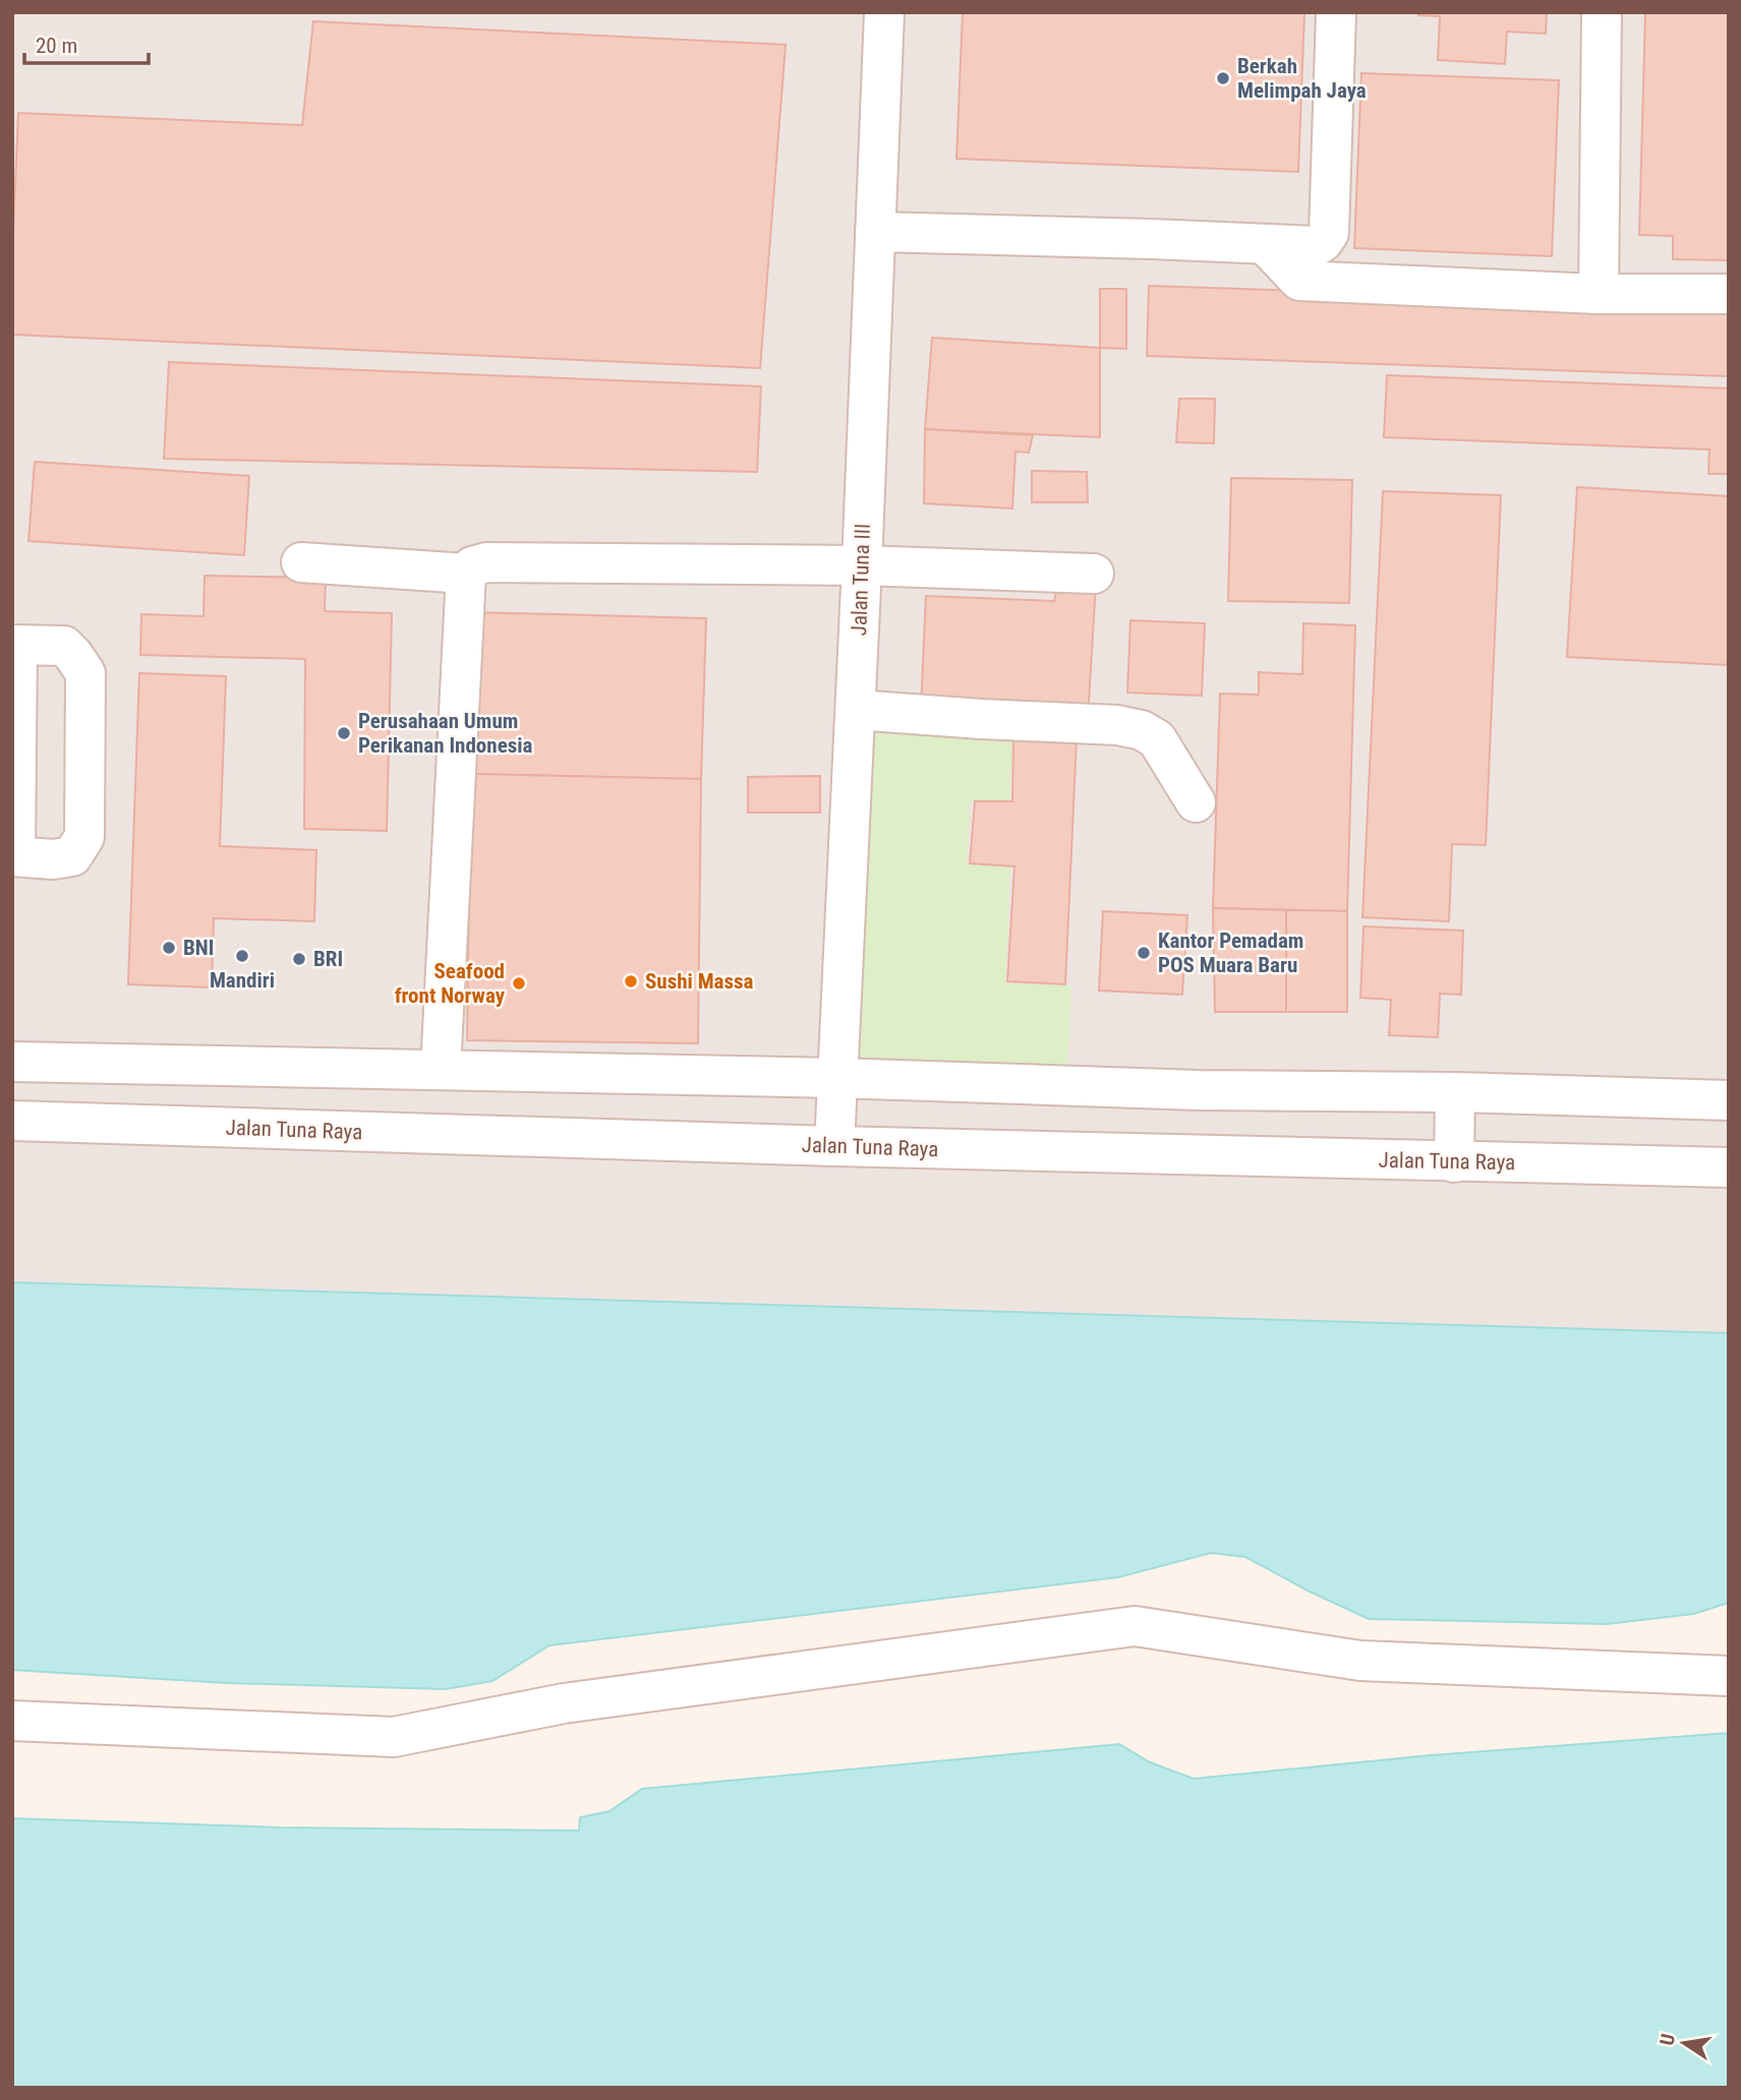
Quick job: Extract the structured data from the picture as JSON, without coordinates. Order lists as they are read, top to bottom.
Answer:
{
  "streets": {
    "street": ["Jalan Tuna III", "Jalan Tuna Raya"]
  },
  "crossings": [
    ["Jalan Tuna III", "Jalan Tuna Raya"]
  ],
  "places": [
    "Berkah Melimpah Jaya",
    "Perusahaan Umum Perikanan Indonesia",
    "BNI",
    "Kantor Pemadam POS Muara Baru",
    "Mandiri",
    "BRI",
    "Sushi Massa",
    "Seafood front Norway"
  ],
  "scale_bar": "20 m",
  "north": "left"
}
